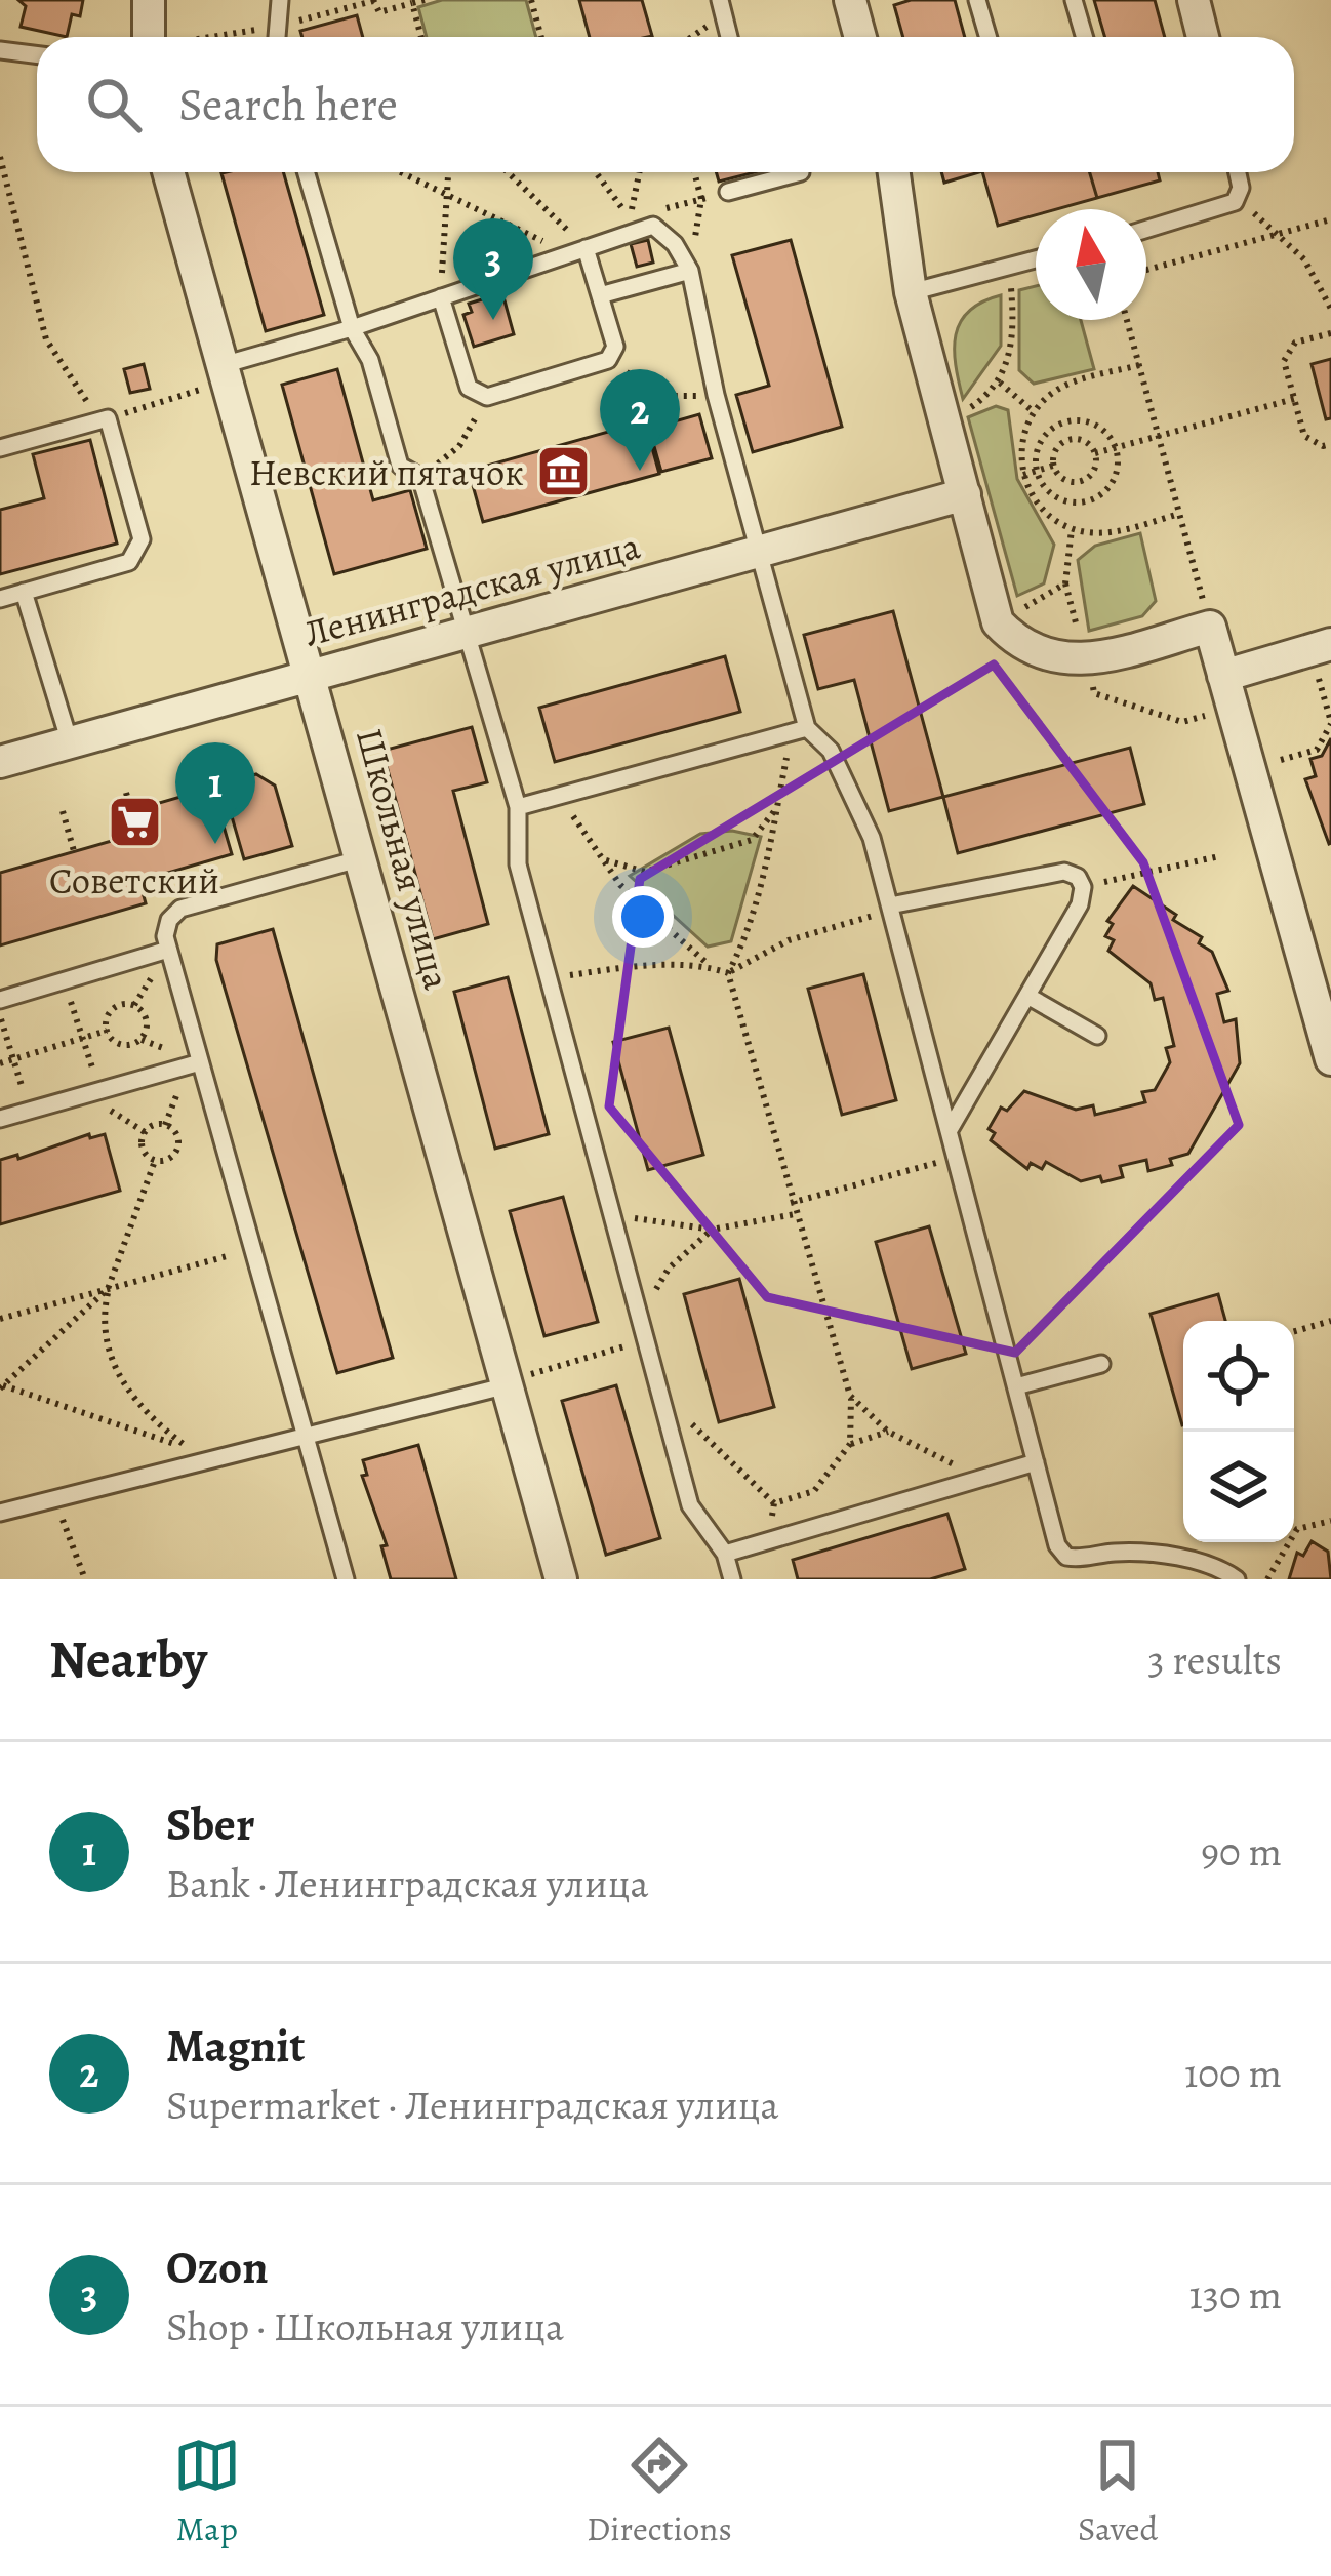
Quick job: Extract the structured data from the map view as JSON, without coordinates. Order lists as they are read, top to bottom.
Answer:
{
  "streets": {
    "street": ["Ленинградская улица", "Школьная улица"]
  },
  "crossings": [
    ["Ленинградская улица", "Школьная улица"]
  ],
  "places": {
    "museum": ["Невский пятачок"],
    "supermarket": ["Советский"]
  },
  "north": "top",
  "page": {
    "search": "Search here",
    "pins": ["3", "2", "1"],
    "heading": ["Nearby", "3 results"],
    "list": [
      {
        "mark": "1",
        "name": "Sber",
        "note": "Bank · Ленинградская улица",
        "value": "90 m"
      },
      {
        "mark": "2",
        "name": "Magnit",
        "note": "Supermarket · Ленинградская улица",
        "value": "100 m"
      },
      {
        "mark": "3",
        "name": "Ozon",
        "note": "Shop · Школьная улица",
        "value": "130 m"
      }
    ],
    "nav": ["Map", "Directions", "Saved"]
  }
}
